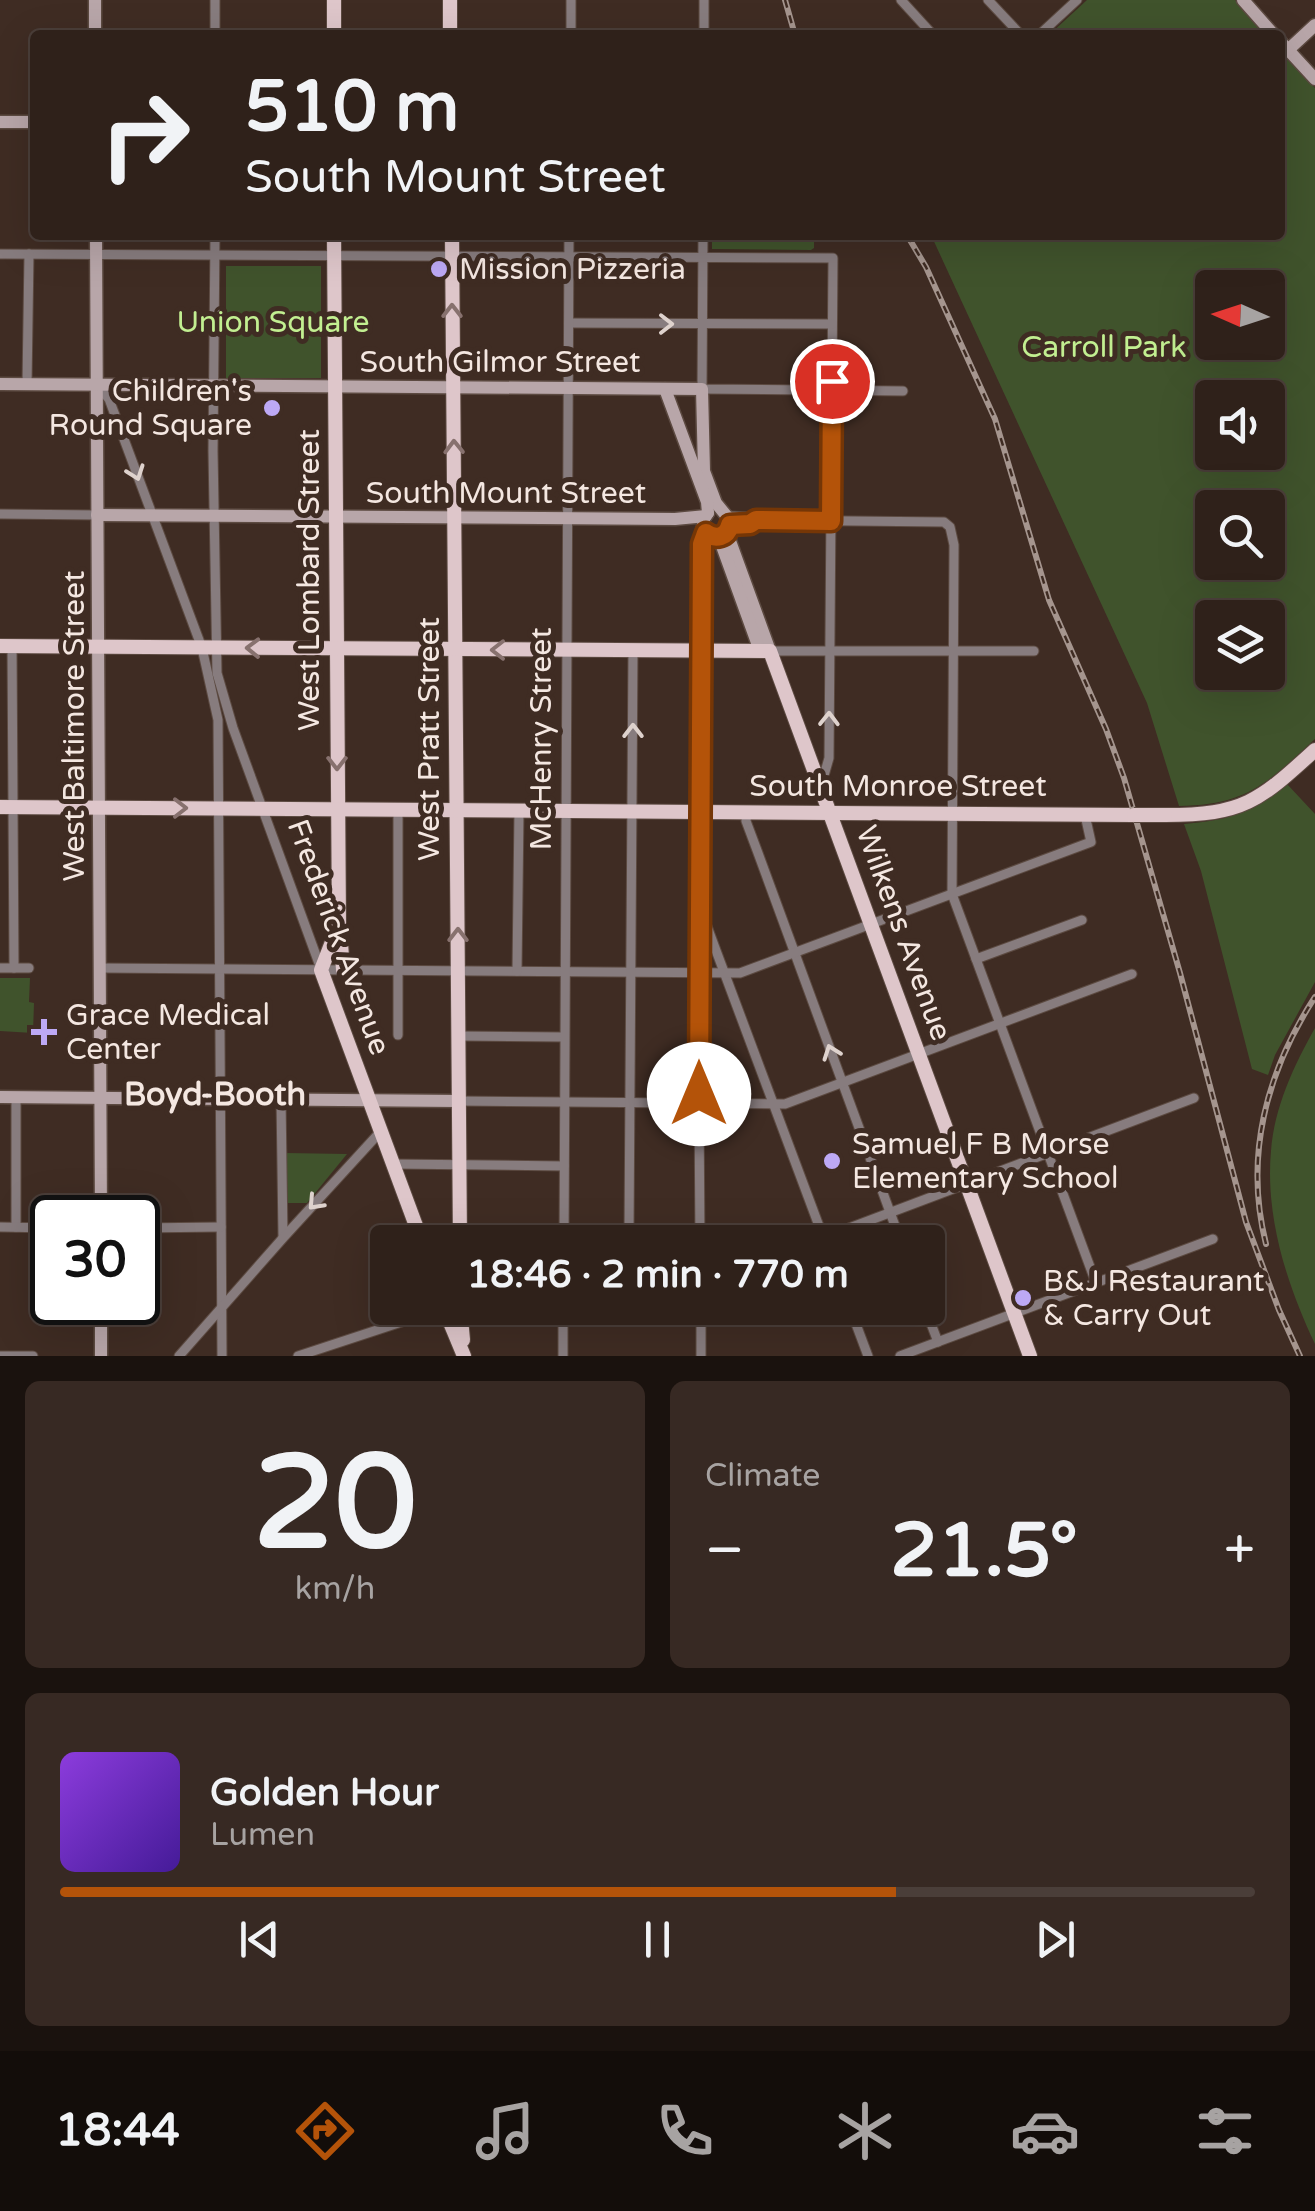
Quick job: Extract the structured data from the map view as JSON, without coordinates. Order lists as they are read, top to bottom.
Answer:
{
  "streets": {
    "main road": [
      "West Lombard Street",
      "West Pratt Street",
      "South Monroe Street",
      "Wilkens Avenue",
      "Frederick Avenue"
    ],
    "street": [
      "South Gilmor Street",
      "South Mount Street",
      "West Baltimore Street",
      "McHenry Street"
    ]
  },
  "crossings": [
    ["South Gilmor Street", "West Lombard Street"],
    ["South Gilmor Street", "West Baltimore Street"],
    ["South Gilmor Street", "West Pratt Street"],
    ["South Gilmor Street", "McHenry Street"],
    ["South Gilmor Street", "Wilkens Avenue"],
    ["South Gilmor Street", "Frederick Avenue"],
    ["South Mount Street", "West Lombard Street"],
    ["South Mount Street", "West Baltimore Street"],
    ["South Mount Street", "West Pratt Street"],
    ["South Mount Street", "McHenry Street"],
    ["South Mount Street", "Wilkens Avenue"],
    ["South Mount Street", "Frederick Avenue"],
    ["West Lombard Street", "South Monroe Street"],
    ["West Lombard Street", "Frederick Avenue"],
    ["West Baltimore Street", "South Monroe Street"],
    ["West Baltimore Street", "Frederick Avenue"],
    ["West Pratt Street", "South Monroe Street"],
    ["McHenry Street", "South Monroe Street"],
    ["South Monroe Street", "Wilkens Avenue"],
    ["South Monroe Street", "Frederick Avenue"]
  ],
  "one_way": ["West Pratt Street"],
  "districts": ["Boyd-Booth"],
  "parks": ["Union Square", "Carroll Park"],
  "places": {
    "other": [
      "Mission Pizzeria",
      "Children's Round Square",
      "Samuel F B Morse Elementary School",
      "B&J Restaurant & Carry Out"
    ],
    "health": ["Grace Medical Center"]
  },
  "north": "left",
  "page": {
    "turn": ["510 m", "South Mount Street"],
    "limit": "30",
    "trip": "18:46 · 2 min · 770 m",
    "tile": [
      ["20", "km/h"],
      "Climate"
    ],
    "heat": ["−", "21.5°", "+"],
    "song": ["Golden Hour", "Lumen"],
    "tabs": "18:44"
  }
}
